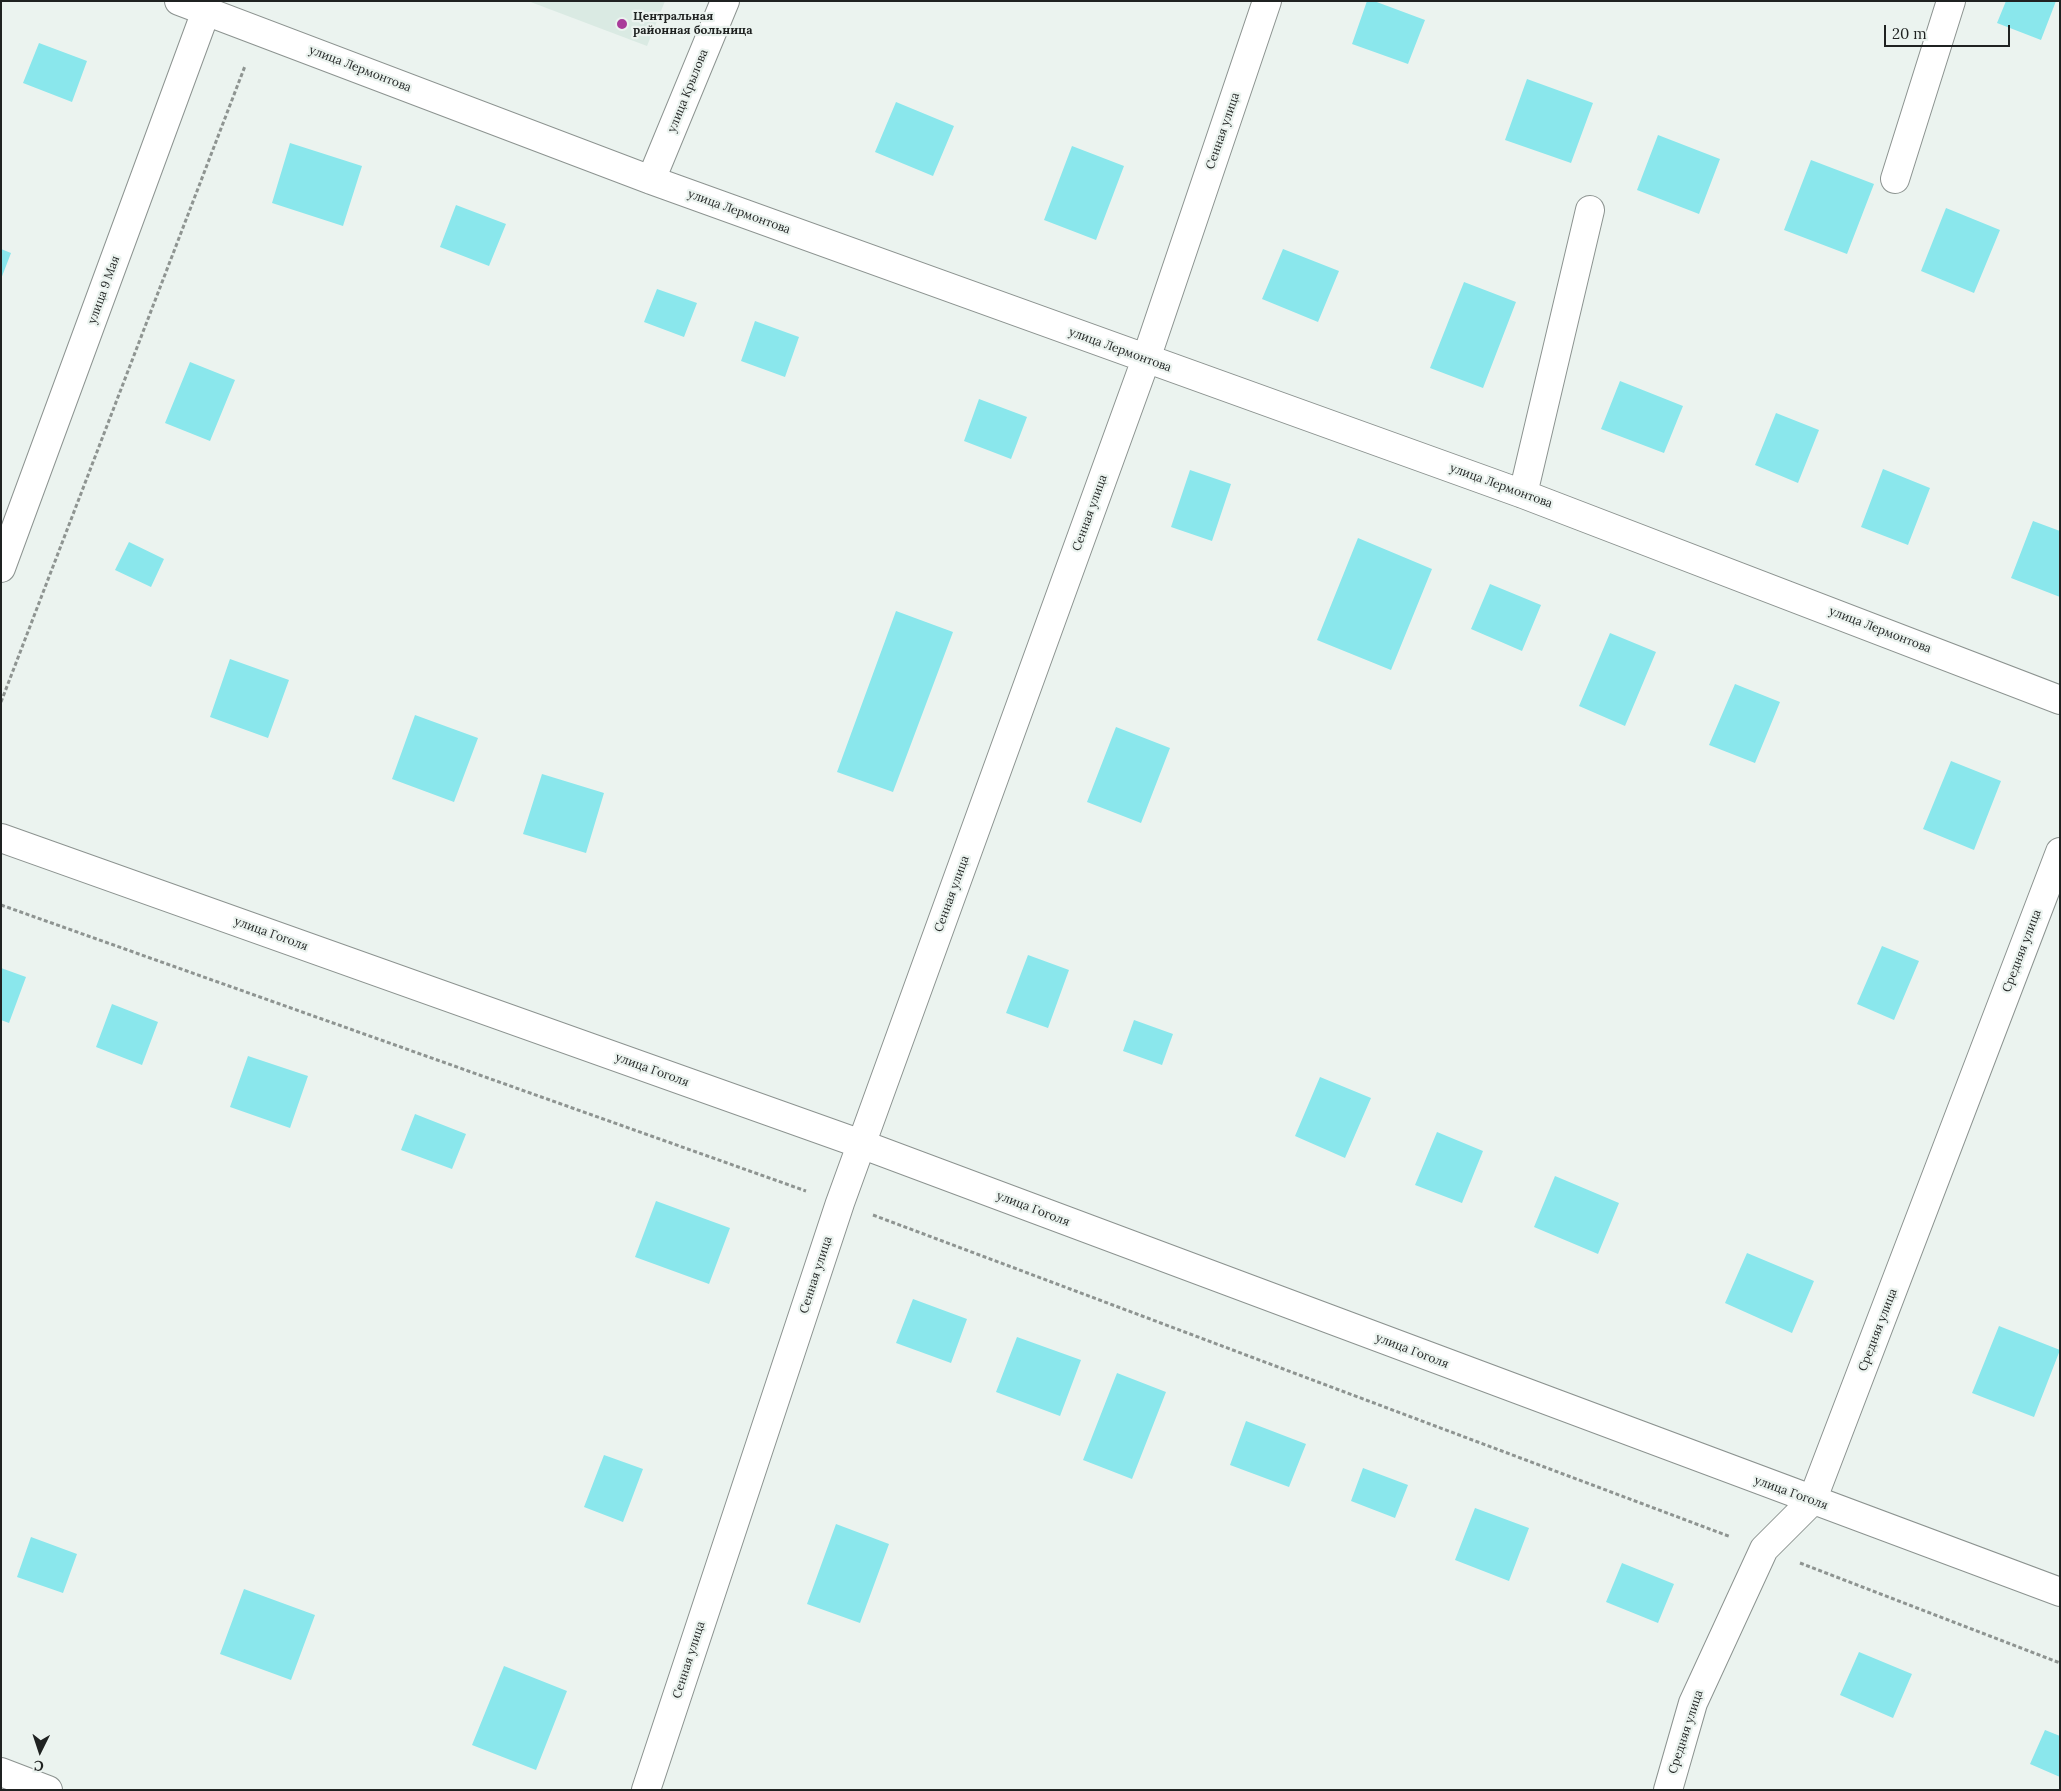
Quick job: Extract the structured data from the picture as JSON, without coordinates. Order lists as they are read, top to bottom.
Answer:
{
  "streets": {
    "street": [
      "улица Лермонтова",
      "улица Крылова",
      "Сенная улица",
      "улица 9 Мая",
      "улица Гоголя",
      "Средняя улица"
    ]
  },
  "crossings": [
    ["улица Лермонтова", "улица Крылова"],
    ["улица Лермонтова", "Сенная улица"],
    ["улица Лермонтова", "улица 9 Мая"],
    ["Сенная улица", "улица Гоголя"],
    ["улица Гоголя", "Средняя улица"]
  ],
  "places": ["Центральная районная больница"],
  "scale_bar": "20 m",
  "north": "bottom"
}
